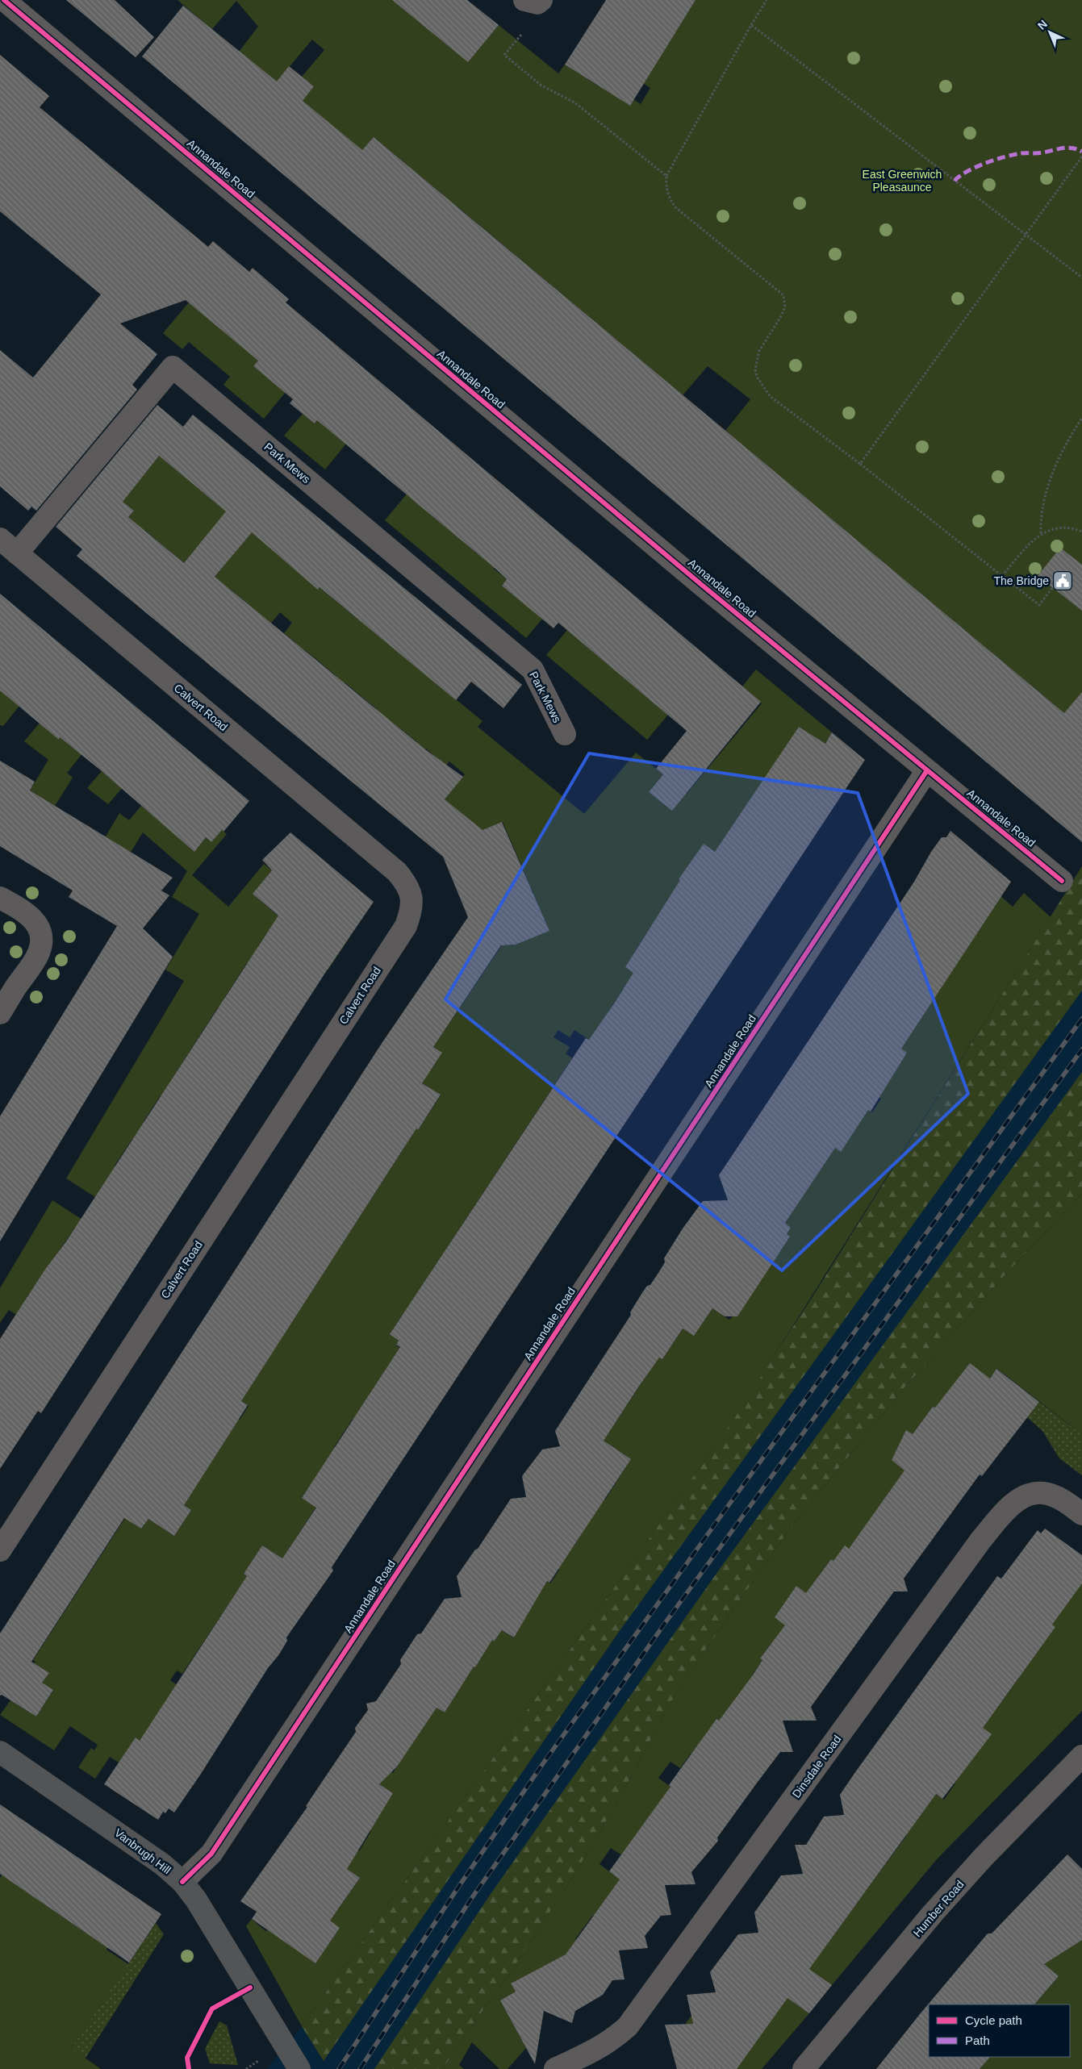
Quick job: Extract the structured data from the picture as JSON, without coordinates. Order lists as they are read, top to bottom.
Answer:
{
  "streets": {
    "street": [
      "Annandale Road",
      "Park Mews",
      "Calvert Road",
      "Dinsdale Road",
      "Vanbrugh Hill",
      "Humber Road"
    ]
  },
  "crossings": [
    ["Annandale Road", "Vanbrugh Hill"],
    ["Park Mews", "Calvert Road"]
  ],
  "parks": ["East Greenwich Pleasaunce"],
  "places": {
    "public building": ["The Bridge"]
  },
  "legend": ["Cycle path", "Path"],
  "north": "top left"
}
